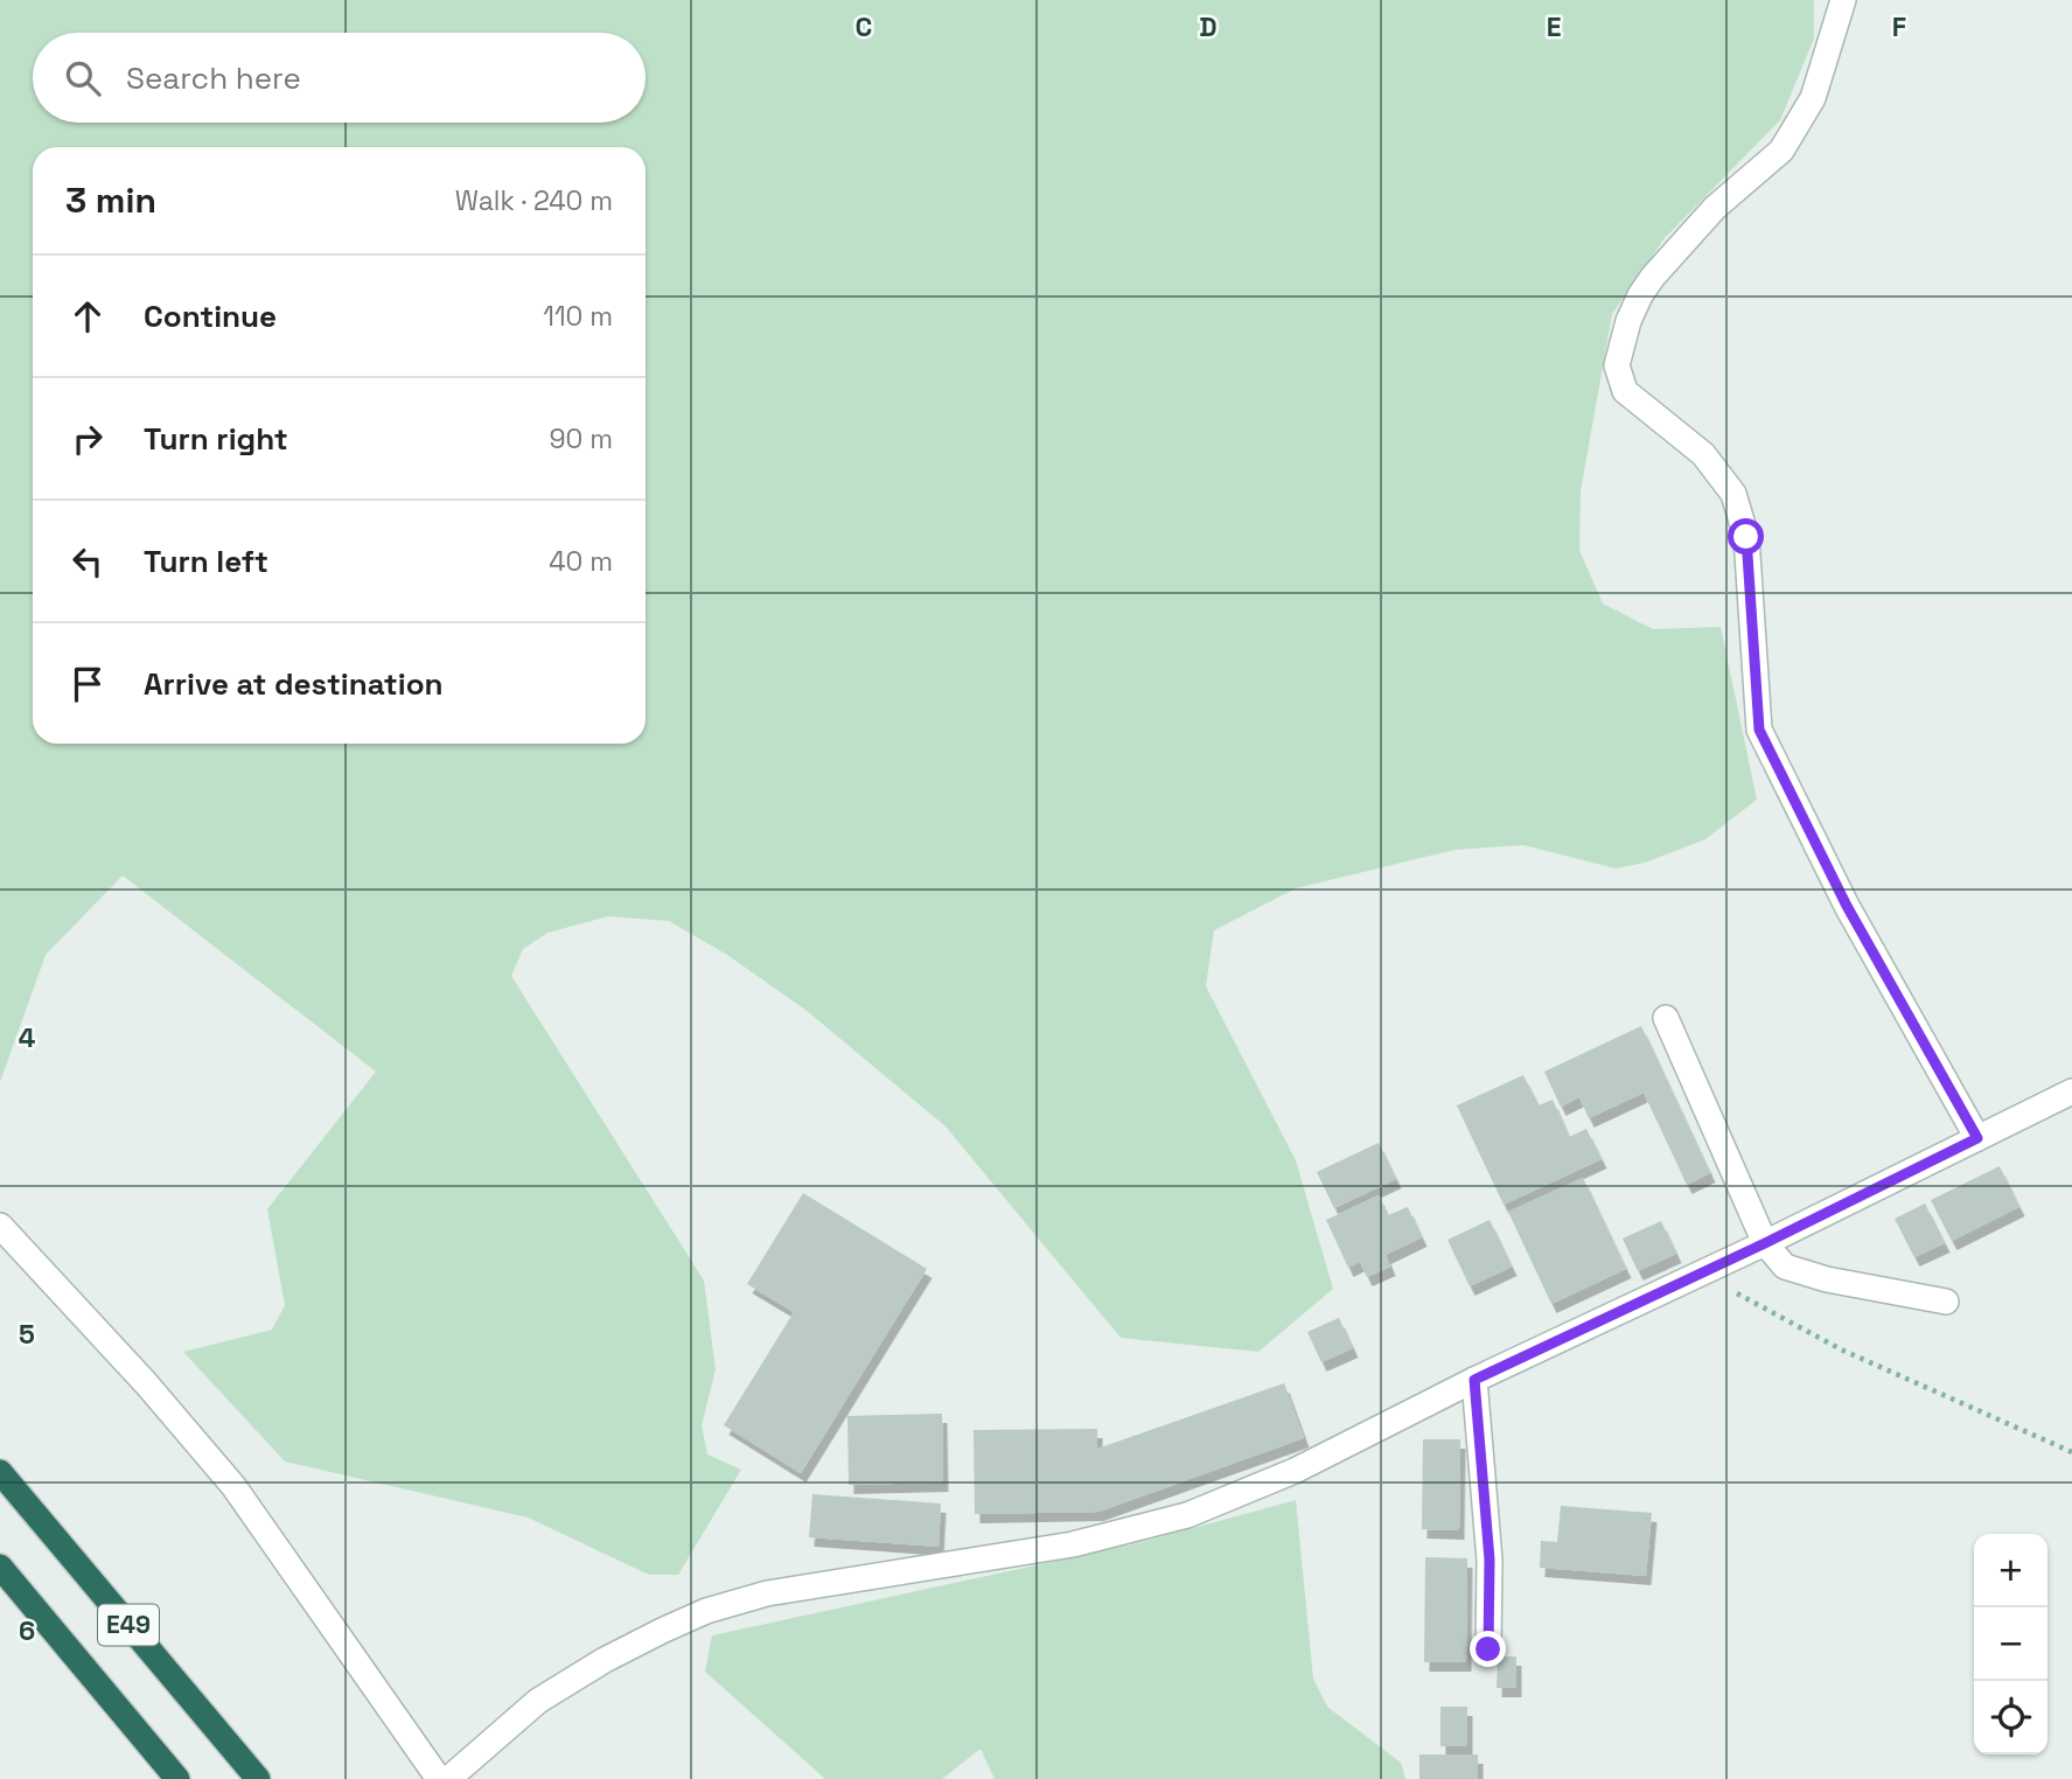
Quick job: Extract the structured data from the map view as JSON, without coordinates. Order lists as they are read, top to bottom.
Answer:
{
  "streets": {
    "highway": ["E49"]
  },
  "page": {
    "search": "Search here",
    "heading": ["3 min", "Walk · 240 m"],
    "list": [
      ["Continue", "110 m"],
      ["Turn right", "90 m"],
      ["Turn left", "40 m"],
      "Arrive at destination"
    ],
    "map_buttons": ["+", "−"]
  },
  "grid": {
    "columns": [
      "C",
      "D",
      "E",
      "F"
    ],
    "rows": ["4", "5", "6"]
  }
}
